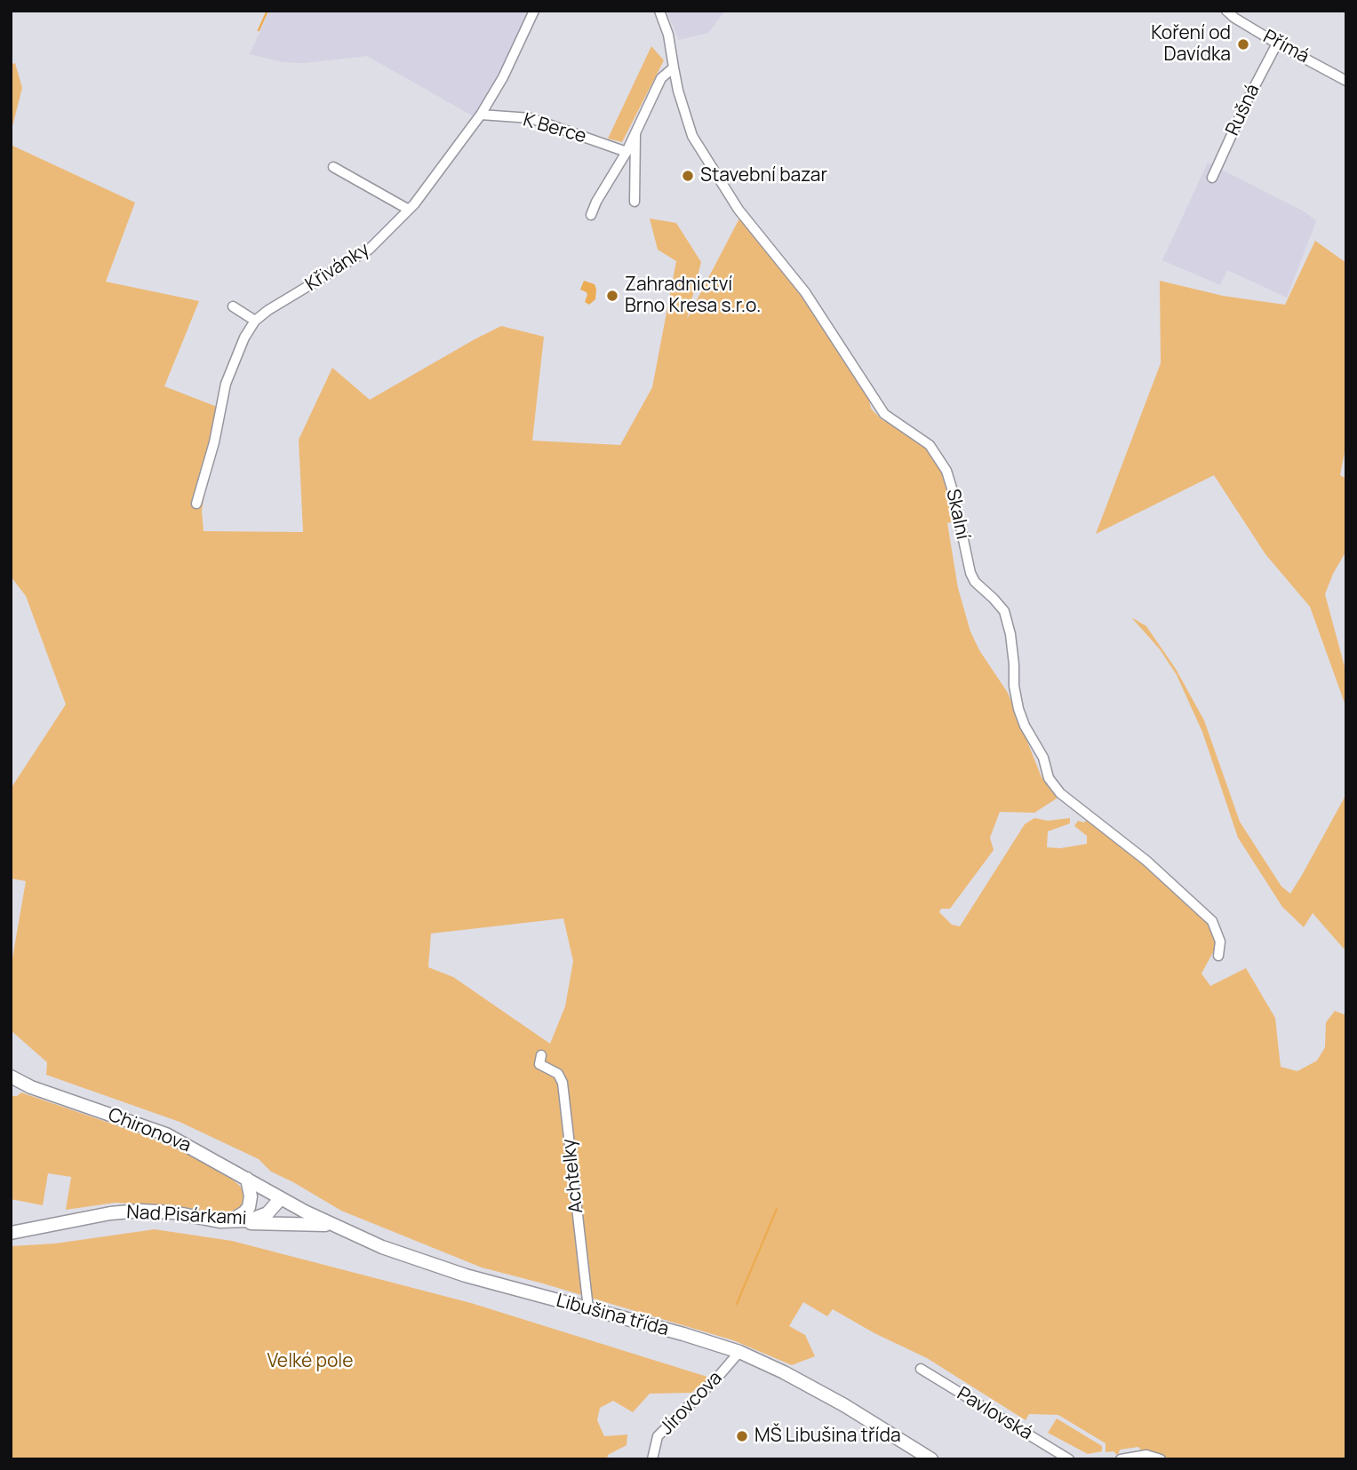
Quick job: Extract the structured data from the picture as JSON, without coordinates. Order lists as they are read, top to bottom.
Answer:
{
  "streets": {
    "street": [
      "Přímá",
      "Rušná",
      "K Berce",
      "Křivánky",
      "Skalní",
      "Chironova",
      "Achtelky",
      "Nad Pisárkami",
      "Libušina třída",
      "Jírovcova",
      "Pavlovská"
    ]
  },
  "crossings": [
    ["Přímá", "Rušná"],
    ["K Berce", "Křivánky"],
    ["Chironova", "Nad Pisárkami"],
    ["Chironova", "Libušina třída"],
    ["Achtelky", "Libušina třída"],
    ["Nad Pisárkami", "Libušina třída"],
    ["Libušina třída", "Jírovcova"]
  ],
  "parks": ["Velké pole"],
  "places": [
    "Koření od Davídka",
    "Stavební bazar",
    "Zahradnictví Brno Kresa s.r.o.",
    "MŠ Libušina třída"
  ]
}
